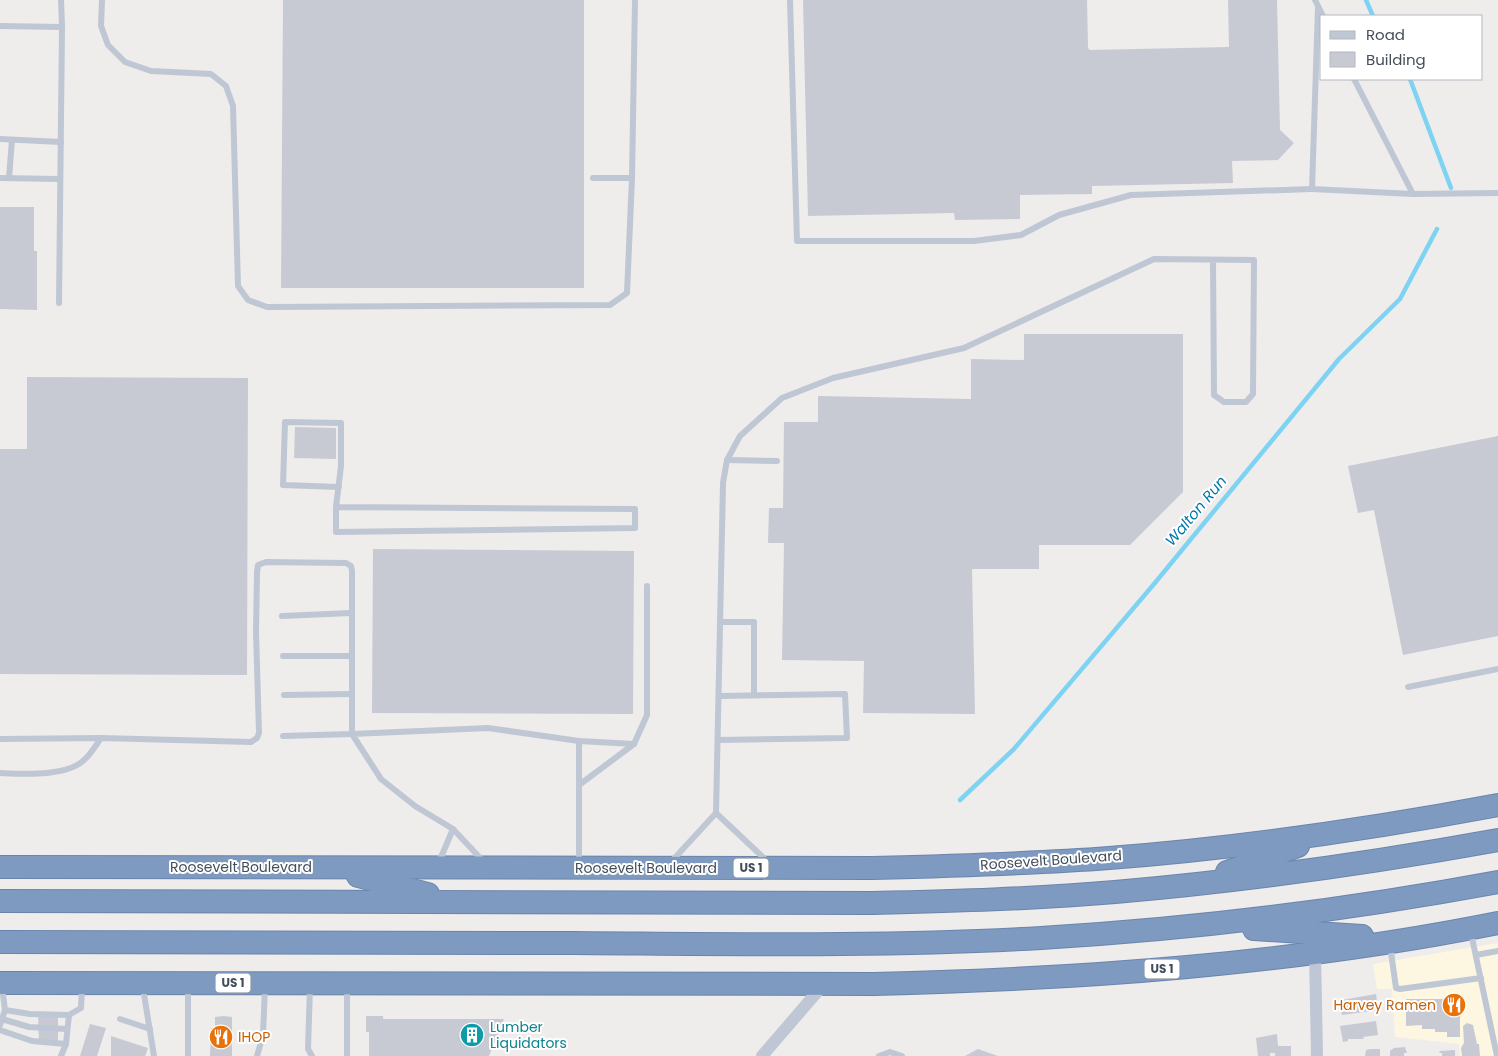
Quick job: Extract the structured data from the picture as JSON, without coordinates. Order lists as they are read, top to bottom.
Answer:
{
  "streets": {
    "highway": ["Roosevelt Boulevard", "US 1"]
  },
  "water": ["Walton Run"],
  "places": {
    "restaurant": ["Harvey Ramen", "IHOP"],
    "building": ["Lumber Liquidators"]
  },
  "legend": ["Road", "Building"]
}
